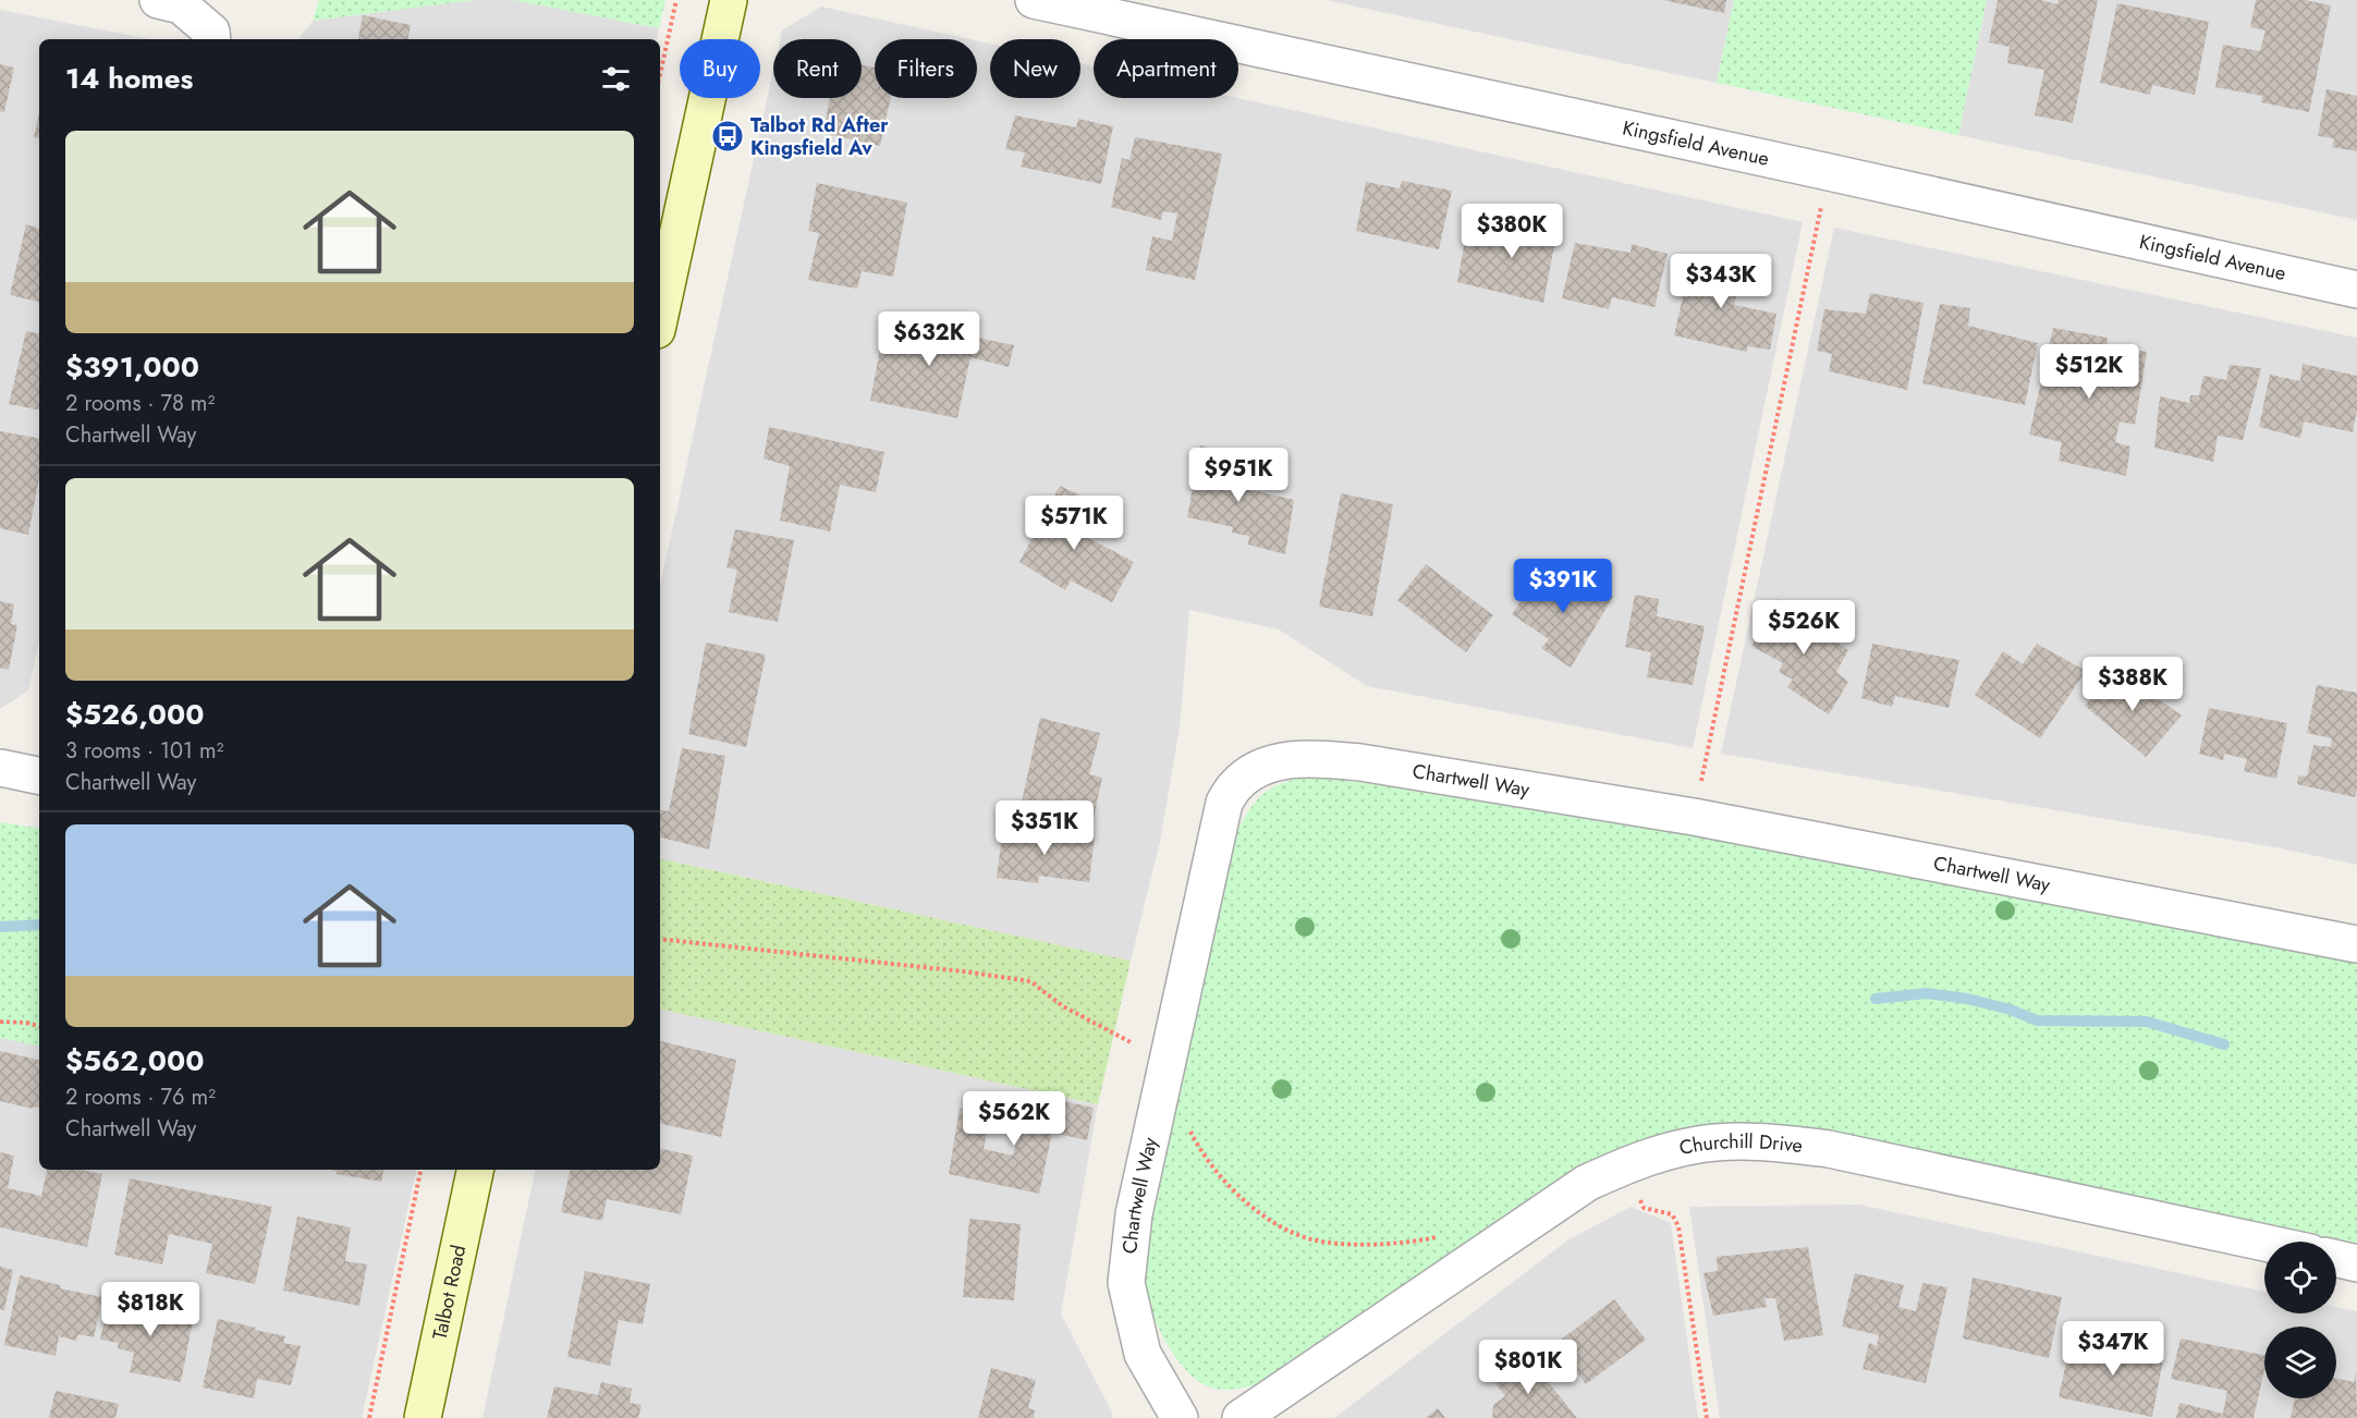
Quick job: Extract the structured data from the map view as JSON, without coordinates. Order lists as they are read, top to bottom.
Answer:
{
  "streets": {
    "main road": ["Talbot Road"],
    "street": ["Kingsfield Avenue", "Chartwell Way", "Churchill Drive"]
  },
  "places": {
    "bus stop": ["Talbot Rd After Kingsfield Av"]
  },
  "page": {
    "chip": [
      "Buy",
      "Rent",
      "Filters",
      "New",
      "Apartment"
    ],
    "heading": "14 homes",
    "list": [
      {
        "name": "$391,000",
        "note": "2 rooms · 78 m² · Chartwell Way"
      },
      {
        "name": "$526,000",
        "note": "3 rooms · 101 m² · Chartwell Way"
      },
      {
        "name": "$562,000",
        "note": "2 rooms · 76 m² · Chartwell Way"
      }
    ],
    "price": [
      "$380K",
      "$343K",
      "$632K",
      "$512K",
      "$951K",
      "$571K",
      "$391K",
      "$526K",
      "$388K",
      "$351K",
      "$562K",
      "$818K",
      "$347K",
      "$801K"
    ]
  }
}
